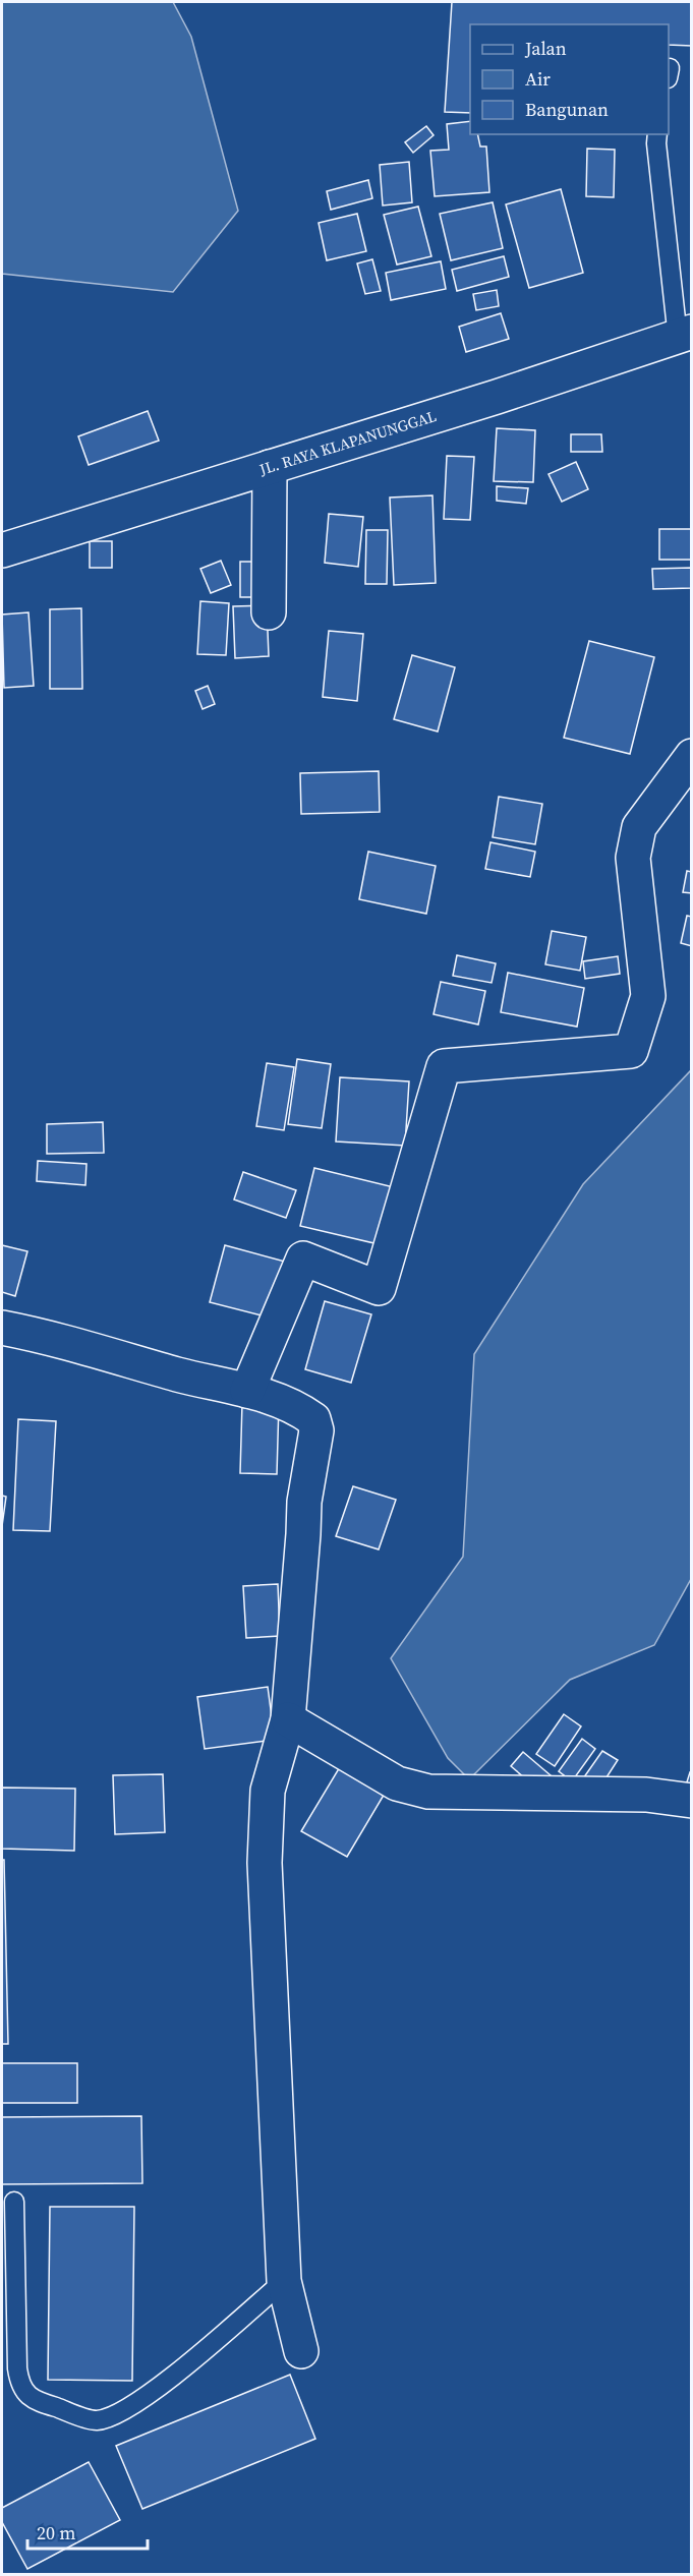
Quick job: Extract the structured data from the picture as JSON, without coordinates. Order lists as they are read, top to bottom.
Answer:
{
  "streets": {
    "street": ["JL. RAYA KLAPANUNGGAL"]
  },
  "legend": ["Jalan", "Air", "Bangunan"],
  "scale_bar": "20 m"
}
